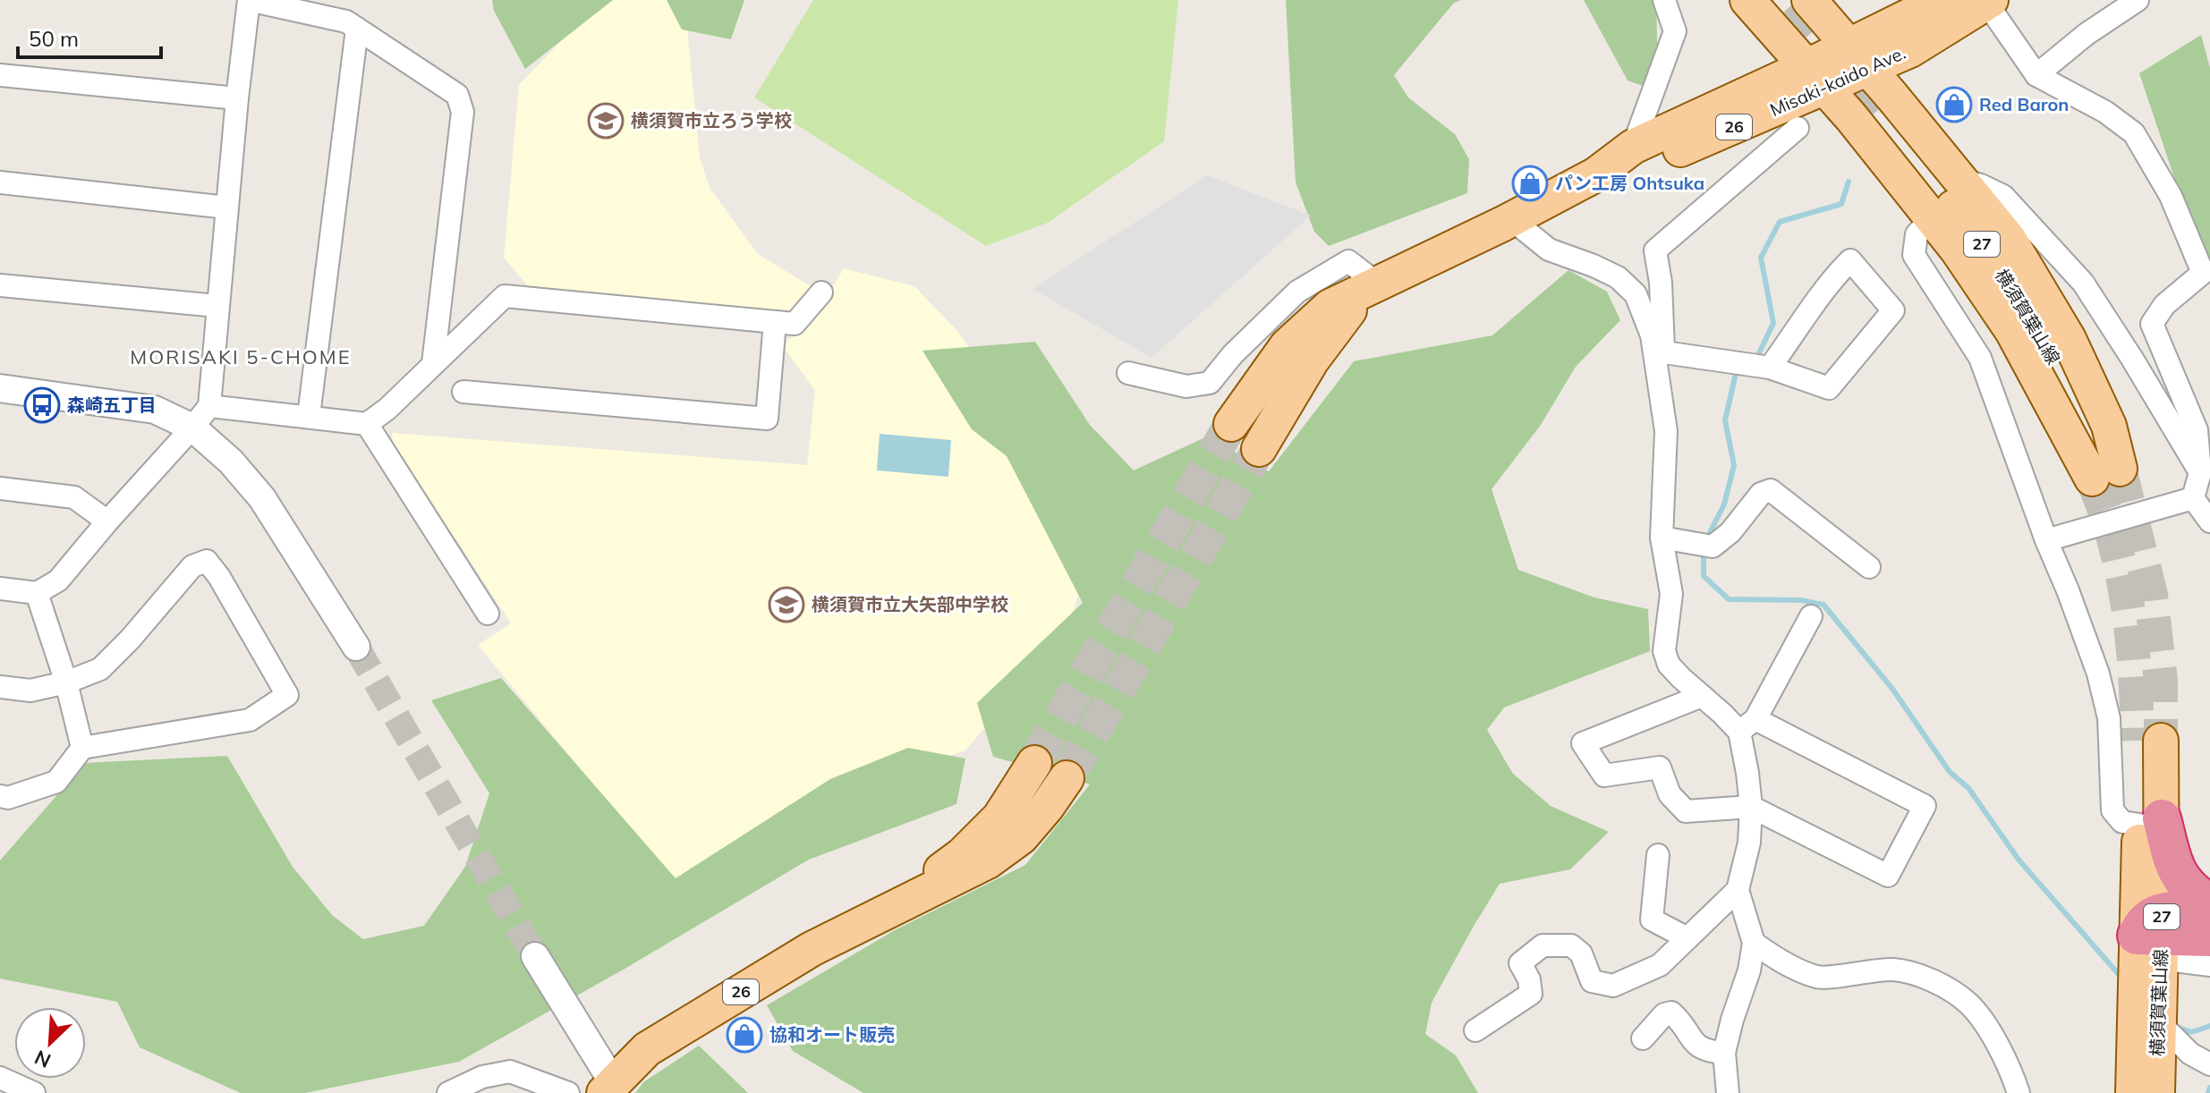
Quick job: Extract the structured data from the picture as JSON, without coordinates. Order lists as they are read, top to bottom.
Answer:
{
  "streets": {
    "main road": [
      "Misaki-kaido Ave.",
      "26",
      "27",
      "横須賀葉山線"
    ]
  },
  "districts": ["MORISAKI 5-CHOME"],
  "places": {
    "shop": ["Red Baron", "パン工房 Ohtsuka", "協和オート販売"],
    "school or university": ["横須賀市立ろう学校", "横須賀市立大矢部中学校"],
    "bus stop": ["森崎五丁目"]
  },
  "scale_bar": "50 m",
  "north": "bottom left"
}
